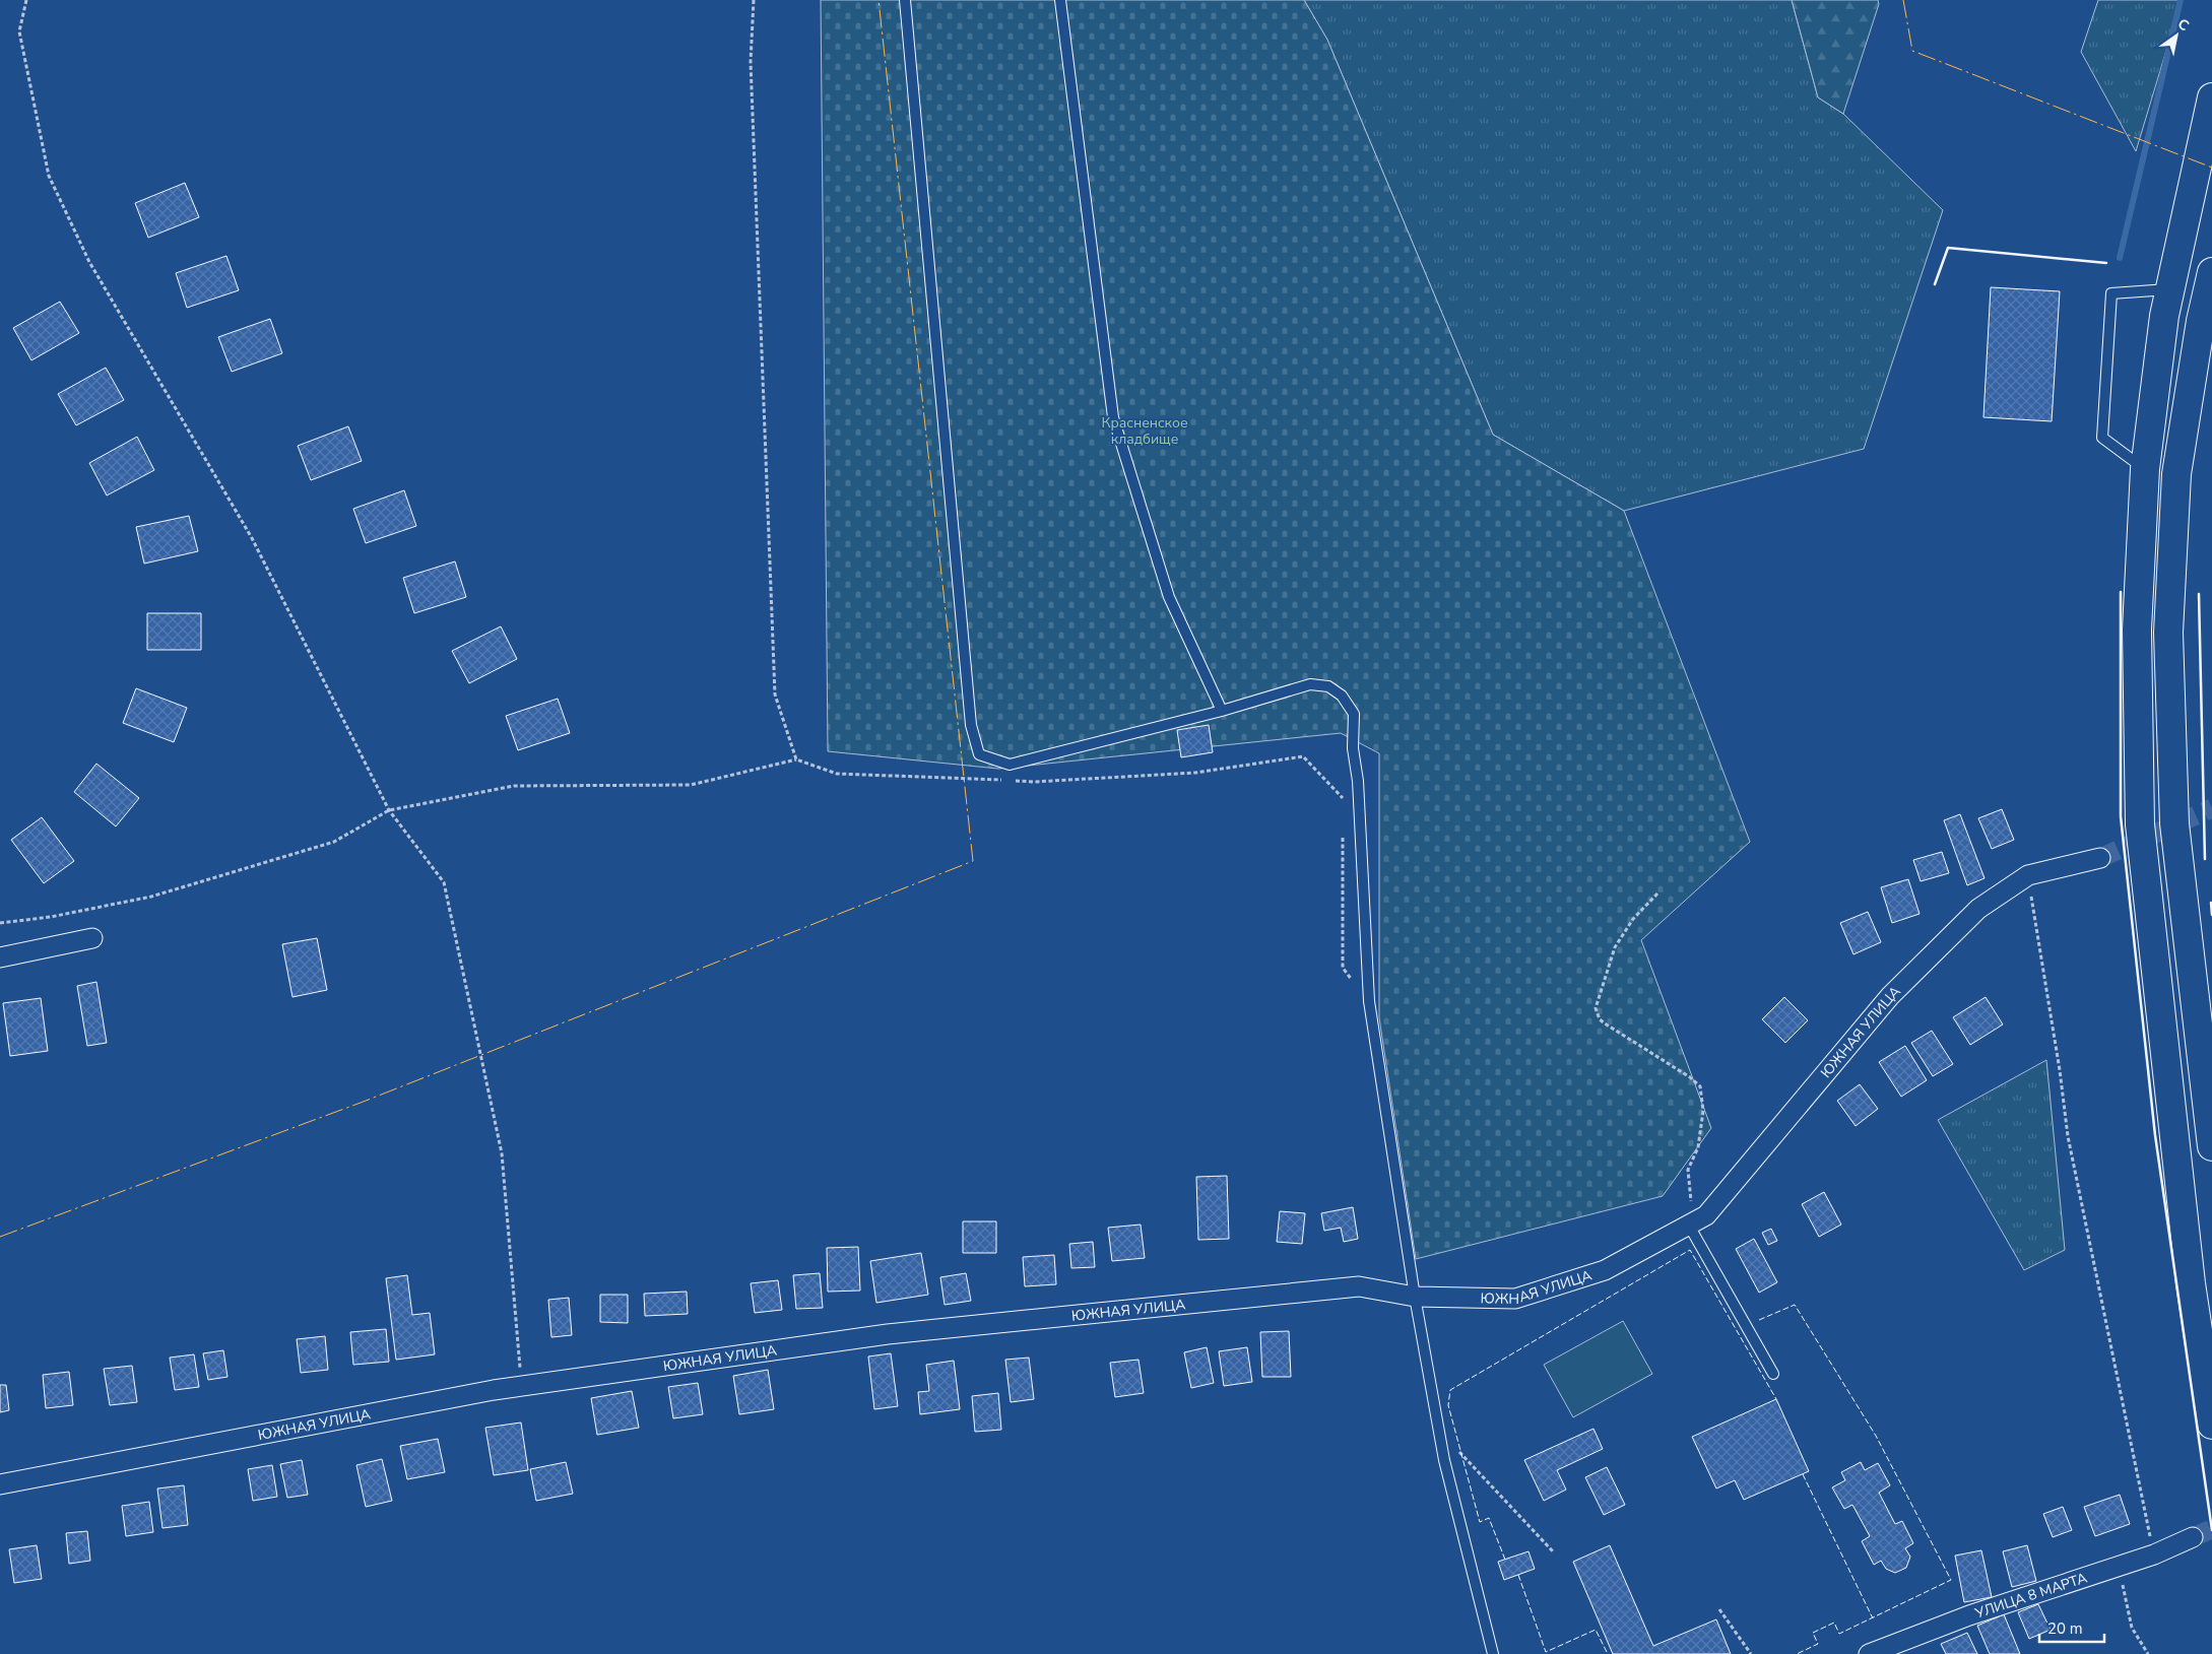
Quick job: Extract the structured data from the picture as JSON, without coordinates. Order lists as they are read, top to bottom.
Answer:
{
  "streets": {
    "street": ["ЮЖНАЯ УЛИЦА", "УЛИЦА 8 МАРТА"]
  },
  "parks": ["Красненское кладбище"],
  "scale_bar": "20 m",
  "north": "top right"
}
